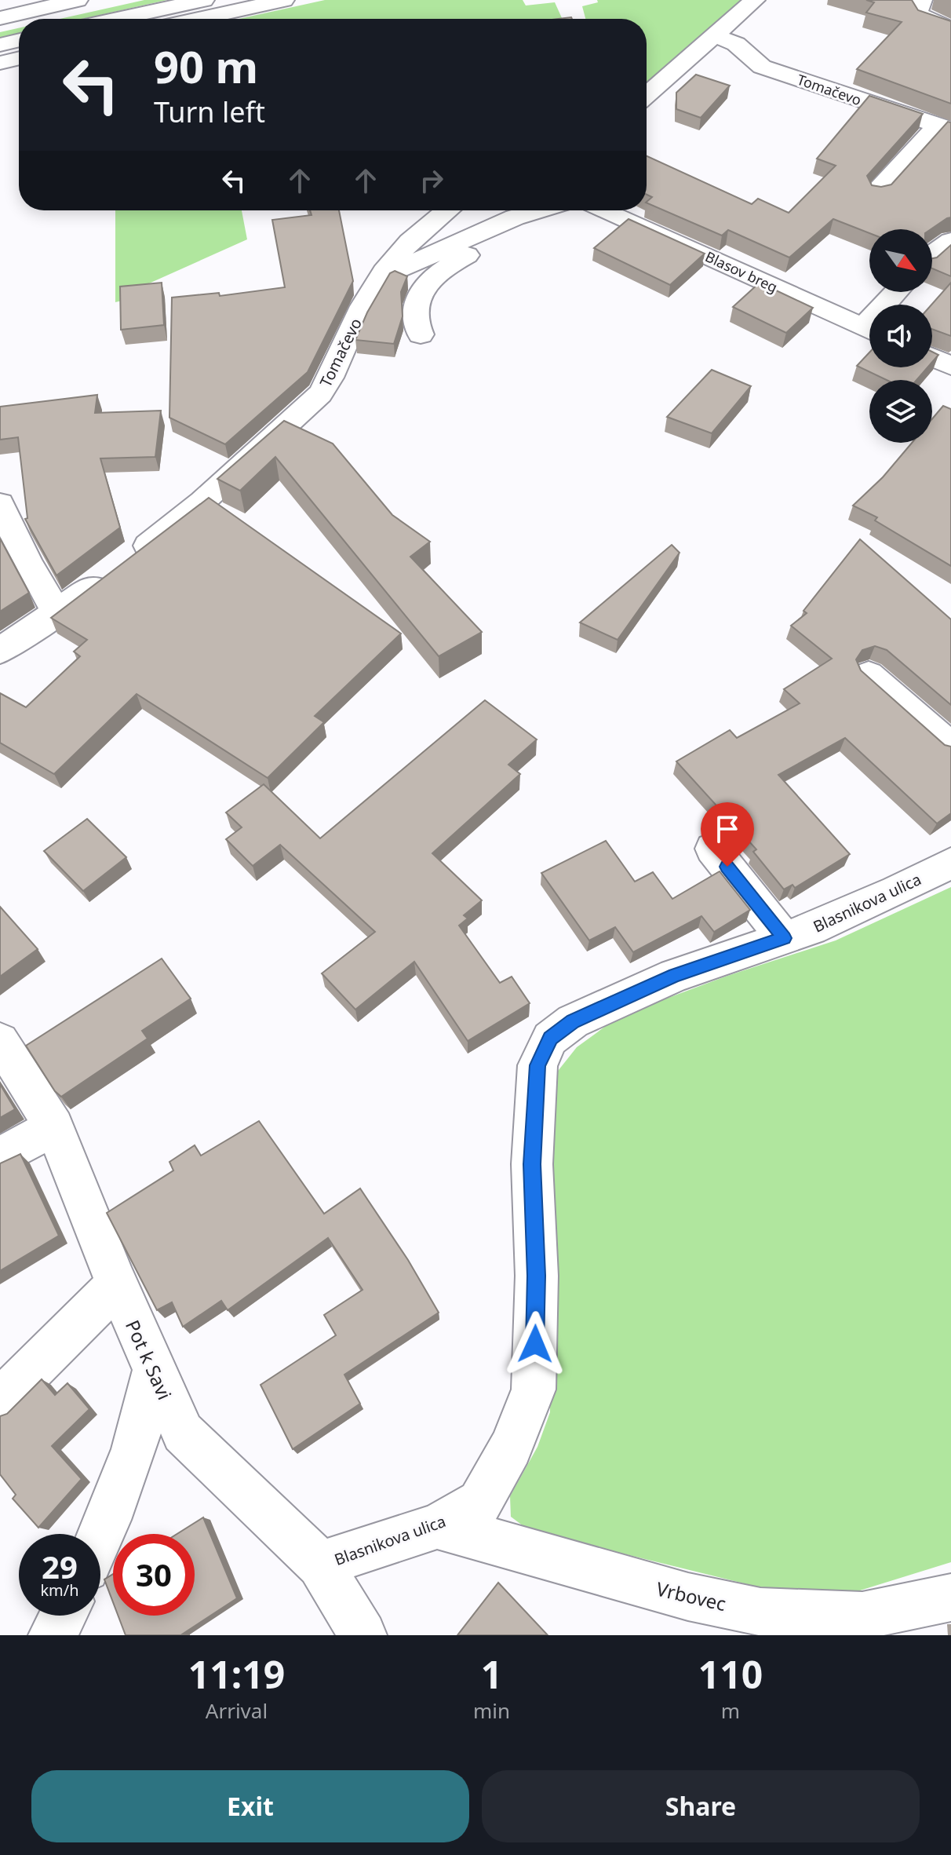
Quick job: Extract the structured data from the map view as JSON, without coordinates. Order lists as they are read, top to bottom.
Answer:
{
  "streets": {
    "main road": [
      "Tomačevo",
      "Blasov breg",
      "Blasnikova ulica",
      "Pot k Savi",
      "Vrbovec"
    ]
  },
  "crossings": [
    ["Blasnikova ulica", "Pot k Savi"],
    ["Blasnikova ulica", "Vrbovec"]
  ],
  "north": "bottom right",
  "page": {
    "turn": ["90 m", "Turn left"],
    "speed": "29 km/h",
    "limit": "30",
    "eta": [
      "11:19",
      "Arrival",
      "1",
      "min",
      "110",
      "m"
    ],
    "buttons": ["Exit", "Share"]
  }
}
